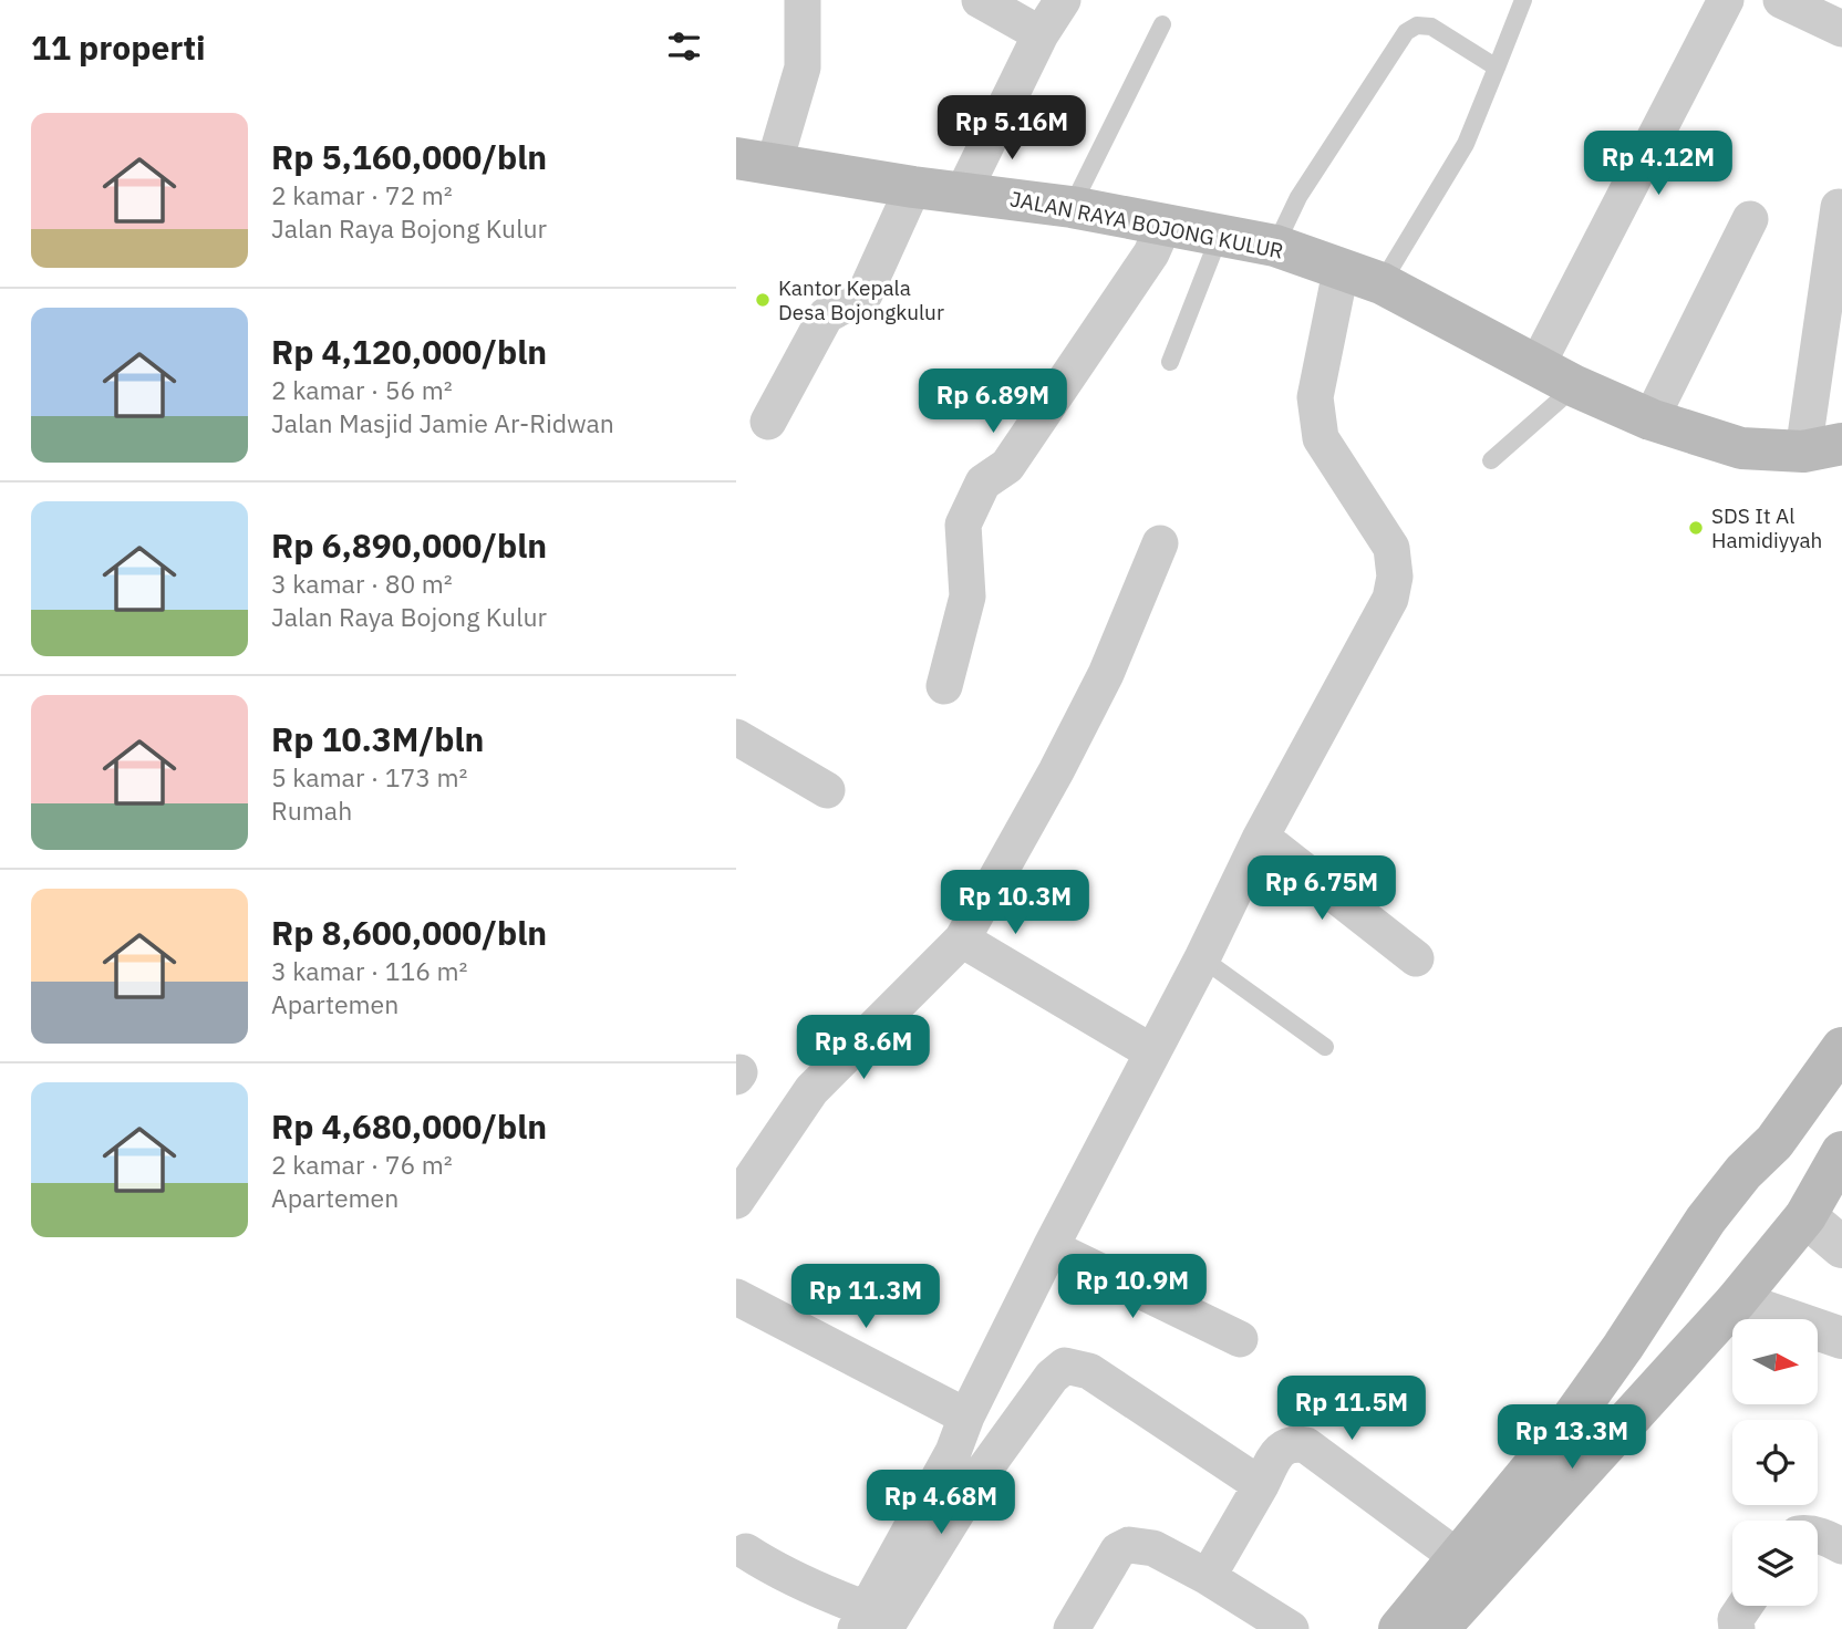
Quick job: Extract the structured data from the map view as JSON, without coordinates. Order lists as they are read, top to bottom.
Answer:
{
  "streets": {
    "main road": ["JALAN RAYA BOJONG KULUR"]
  },
  "places": ["Kantor Kepala Desa Bojongkulur", "SDS It Al Hamidiyyah"],
  "north": "right",
  "page": {
    "heading": "11 properti",
    "list": [
      {
        "name": "Rp 5,160,000/bln",
        "note": "2 kamar · 72 m² · Jalan Raya Bojong Kulur"
      },
      {
        "name": "Rp 4,120,000/bln",
        "note": "2 kamar · 56 m² · Jalan Masjid Jamie Ar-Ridwan"
      },
      {
        "name": "Rp 6,890,000/bln",
        "note": "3 kamar · 80 m² · Jalan Raya Bojong Kulur"
      },
      {
        "name": "Rp 10.3M/bln",
        "note": "5 kamar · 173 m² · Rumah"
      },
      {
        "name": "Rp 8,600,000/bln",
        "note": "3 kamar · 116 m² · Apartemen"
      },
      {
        "name": "Rp 4,680,000/bln",
        "note": "2 kamar · 76 m² · Apartemen"
      }
    ],
    "price": [
      "Rp 5.16M",
      "Rp 4.12M",
      "Rp 6.89M",
      "Rp 6.75M",
      "Rp 10.3M",
      "Rp 8.6M",
      "Rp 10.9M",
      "Rp 11.3M",
      "Rp 11.5M",
      "Rp 13.3M",
      "Rp 4.68M"
    ]
  }
}
